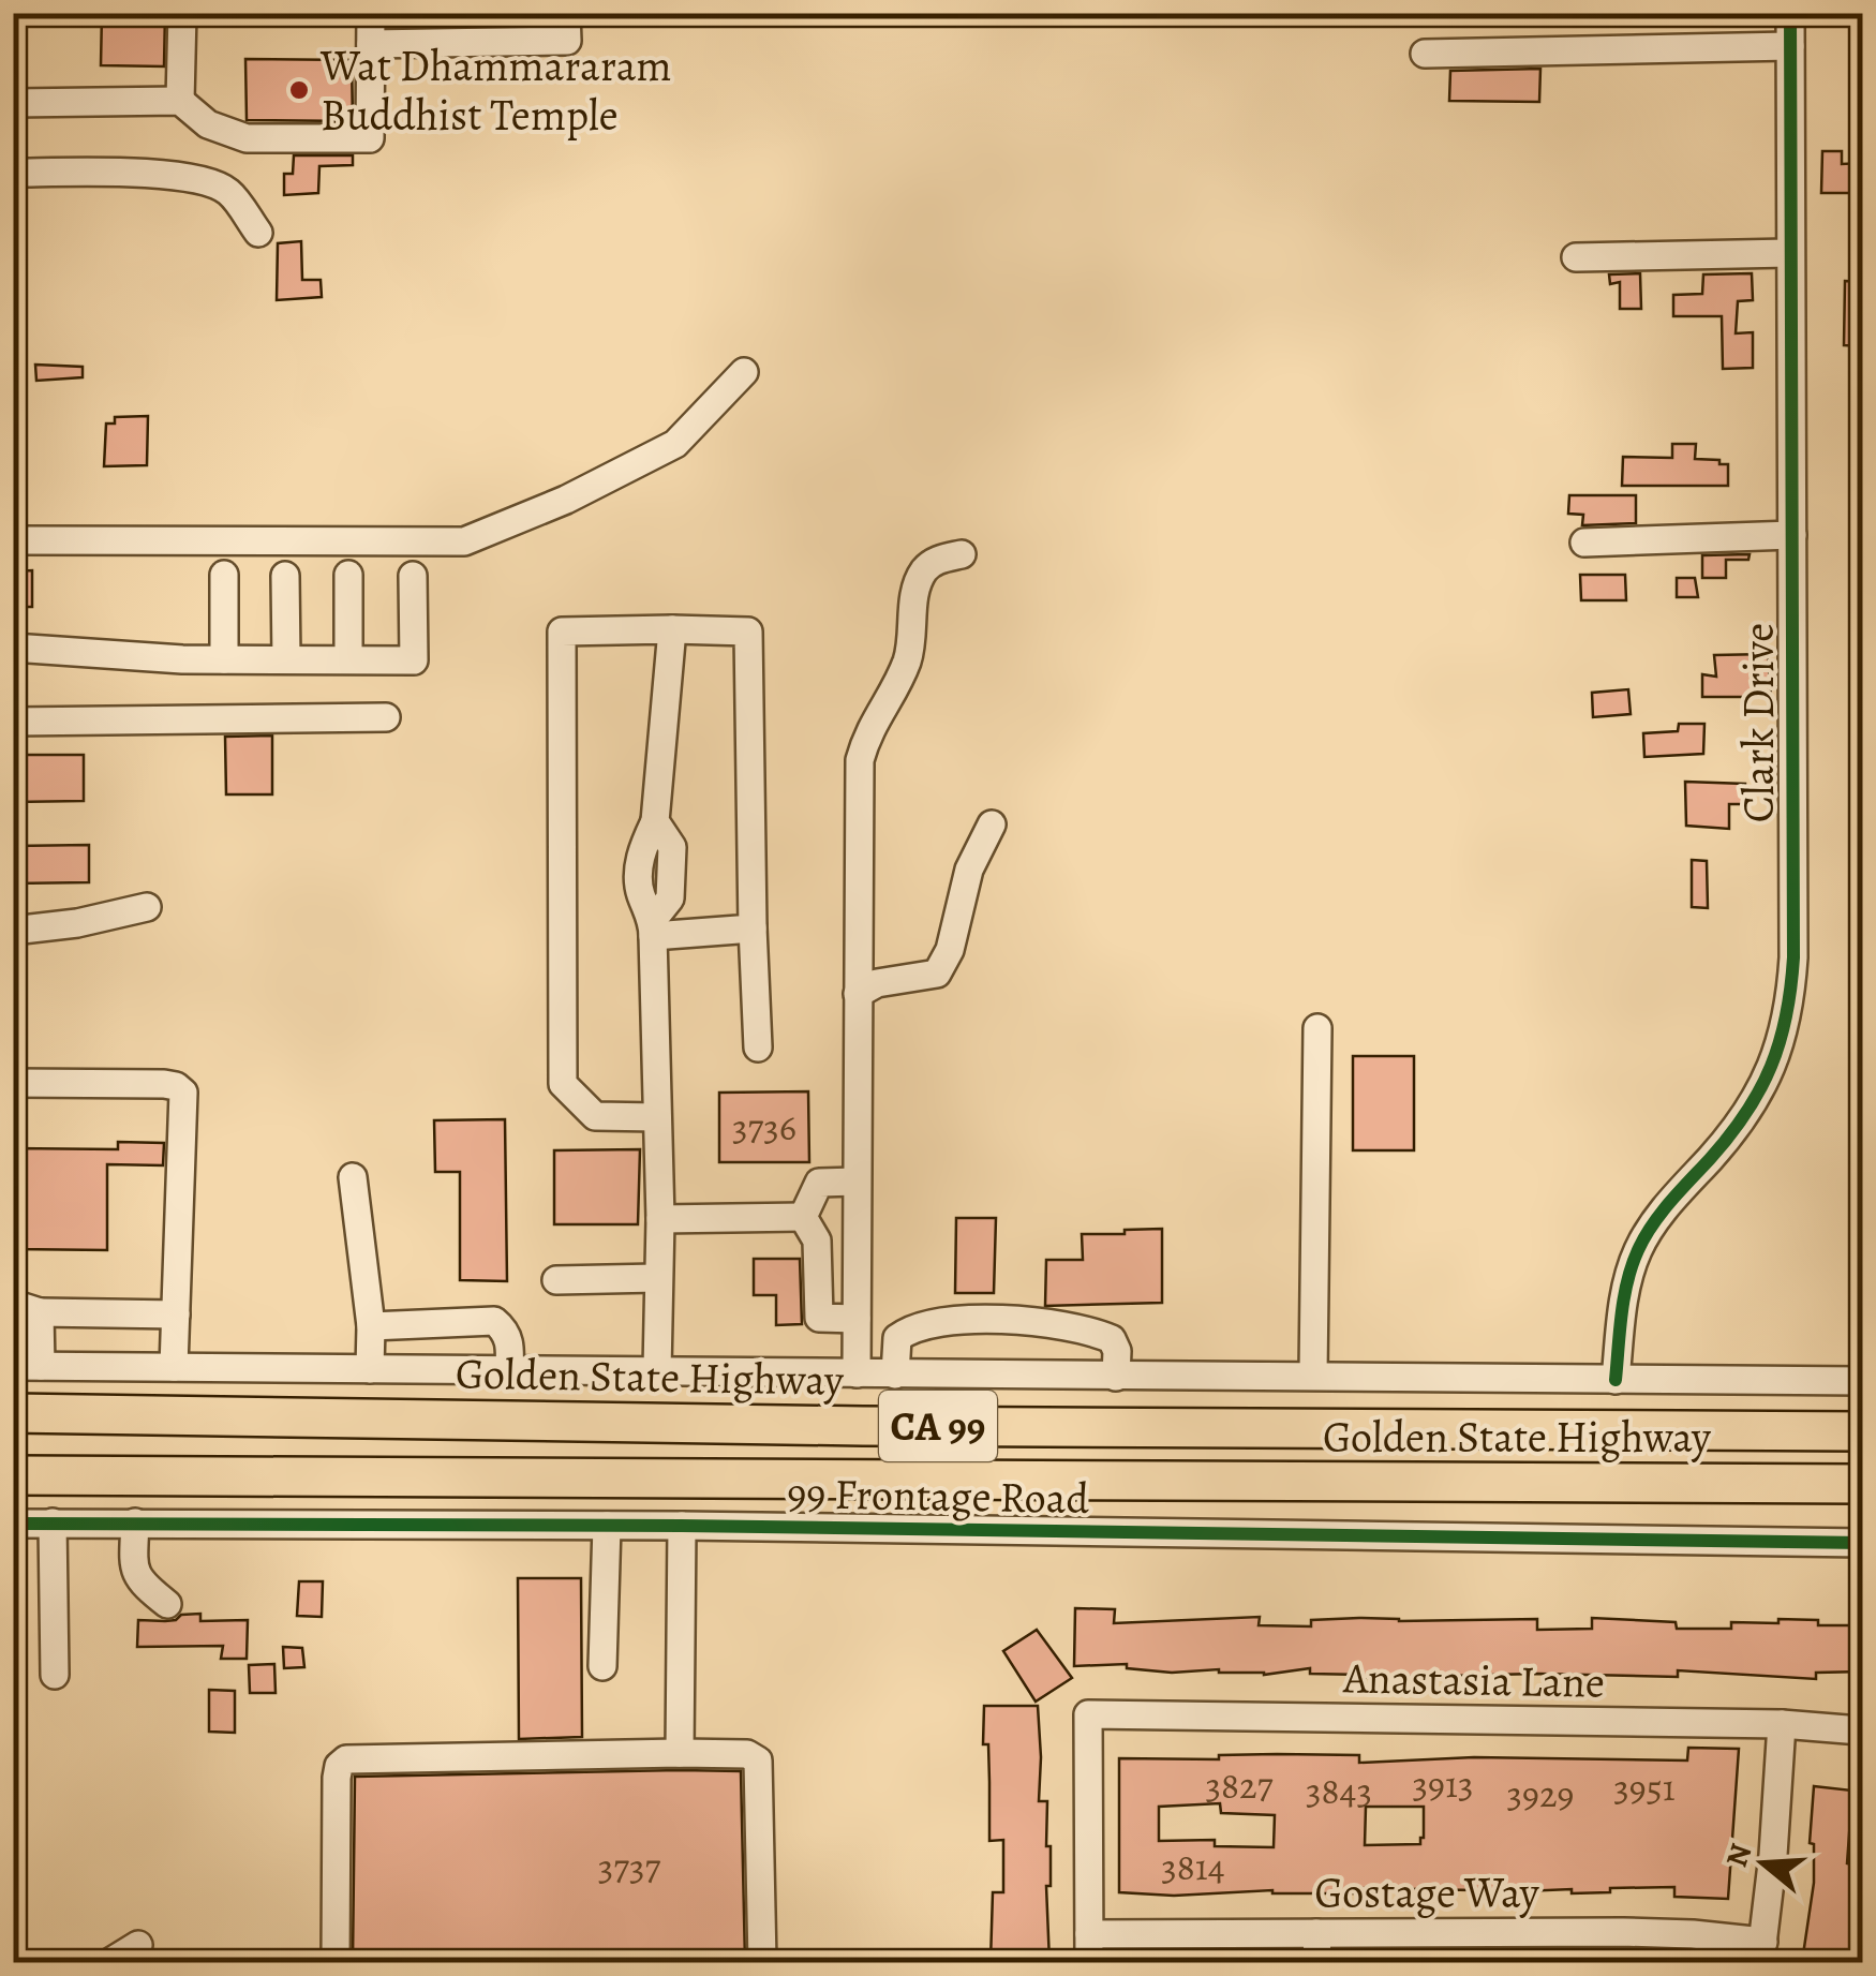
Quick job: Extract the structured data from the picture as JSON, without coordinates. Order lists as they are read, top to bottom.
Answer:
{
  "streets": {
    "highway": ["Golden State Highway", "CA 99"],
    "street": [
      "Clark Drive",
      "99 Frontage Road",
      "Anastasia Lane",
      "Gostage Way"
    ]
  },
  "crossings": [
    ["Anastasia Lane", "Gostage Way"]
  ],
  "places": ["Wat Dhammararam Buddhist Temple"],
  "house_numbers": [
    "3736",
    "3913",
    "3827",
    "3951",
    "3843",
    "3929",
    "3737",
    "3814"
  ],
  "north": "left"
}
